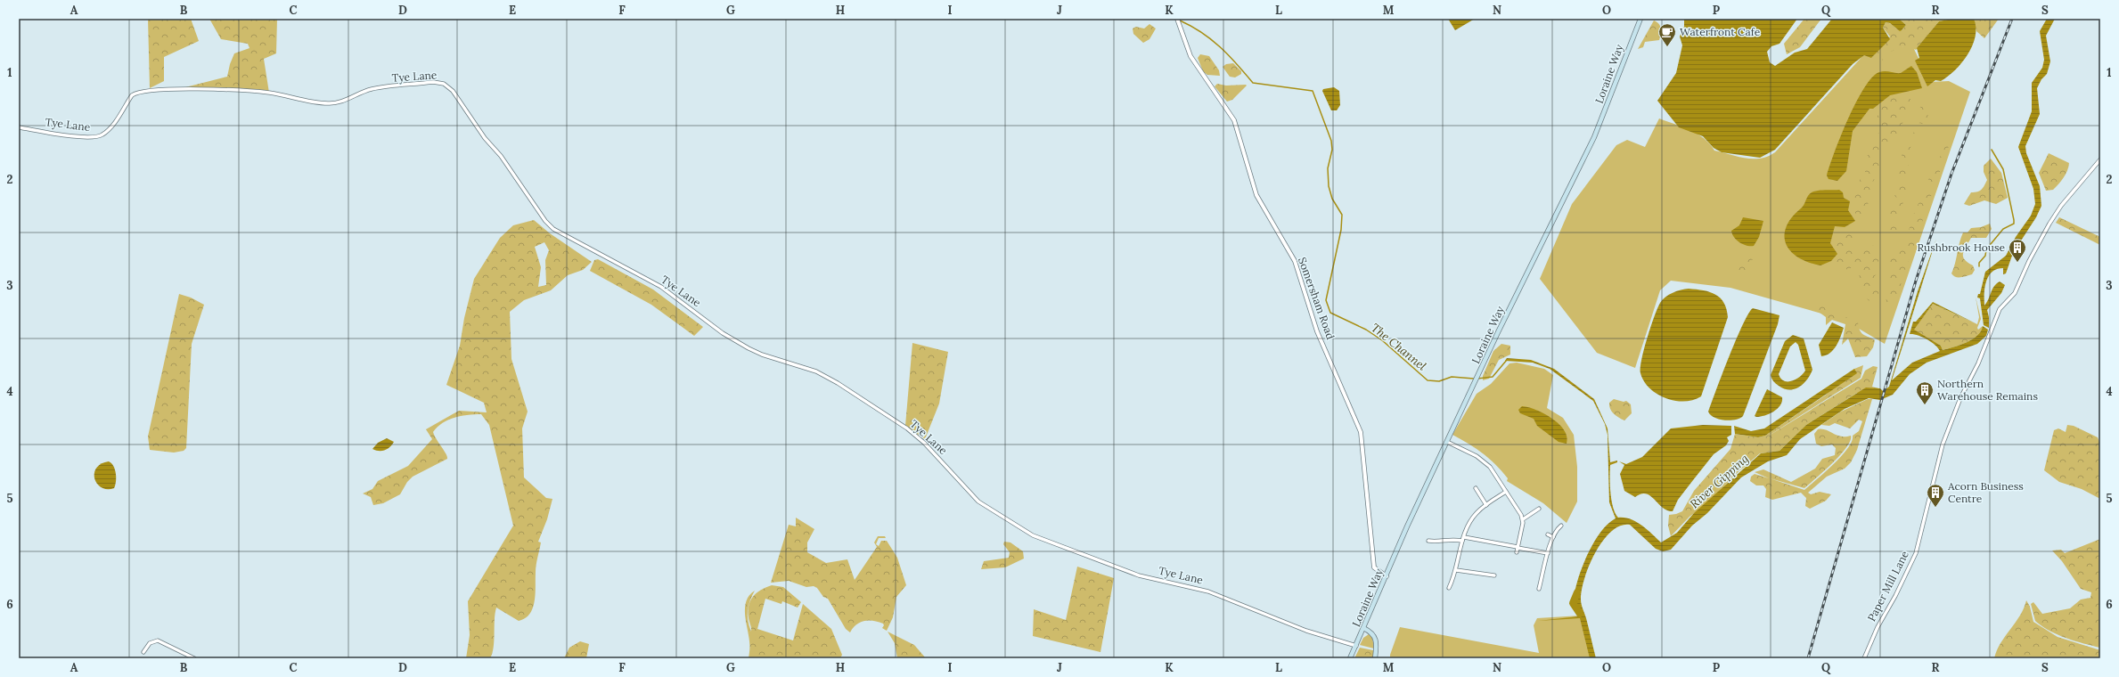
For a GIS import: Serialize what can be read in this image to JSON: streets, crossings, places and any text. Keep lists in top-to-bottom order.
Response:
{
  "streets": {
    "main road": ["Loraine Way"],
    "street": ["Tye Lane", "Somersham Road", "Paper Mill Lane"]
  },
  "crossings": [
    ["Loraine Way", "Tye Lane"],
    ["Loraine Way", "Somersham Road"]
  ],
  "water": ["The Channel", "River Gipping"],
  "places": {
    "cafe": ["Waterfront Cafe"],
    "building": ["Rushbrook House", "Northern Warehouse Remains", "Acorn Business Centre"]
  },
  "grid": {
    "columns": [
      "A",
      "B",
      "C",
      "D",
      "E",
      "F",
      "G",
      "H",
      "I",
      "J",
      "K",
      "L",
      "M",
      "N",
      "O",
      "P",
      "Q",
      "R",
      "S"
    ],
    "rows": [
      "1",
      "2",
      "3",
      "4",
      "5",
      "6"
    ]
  }
}
